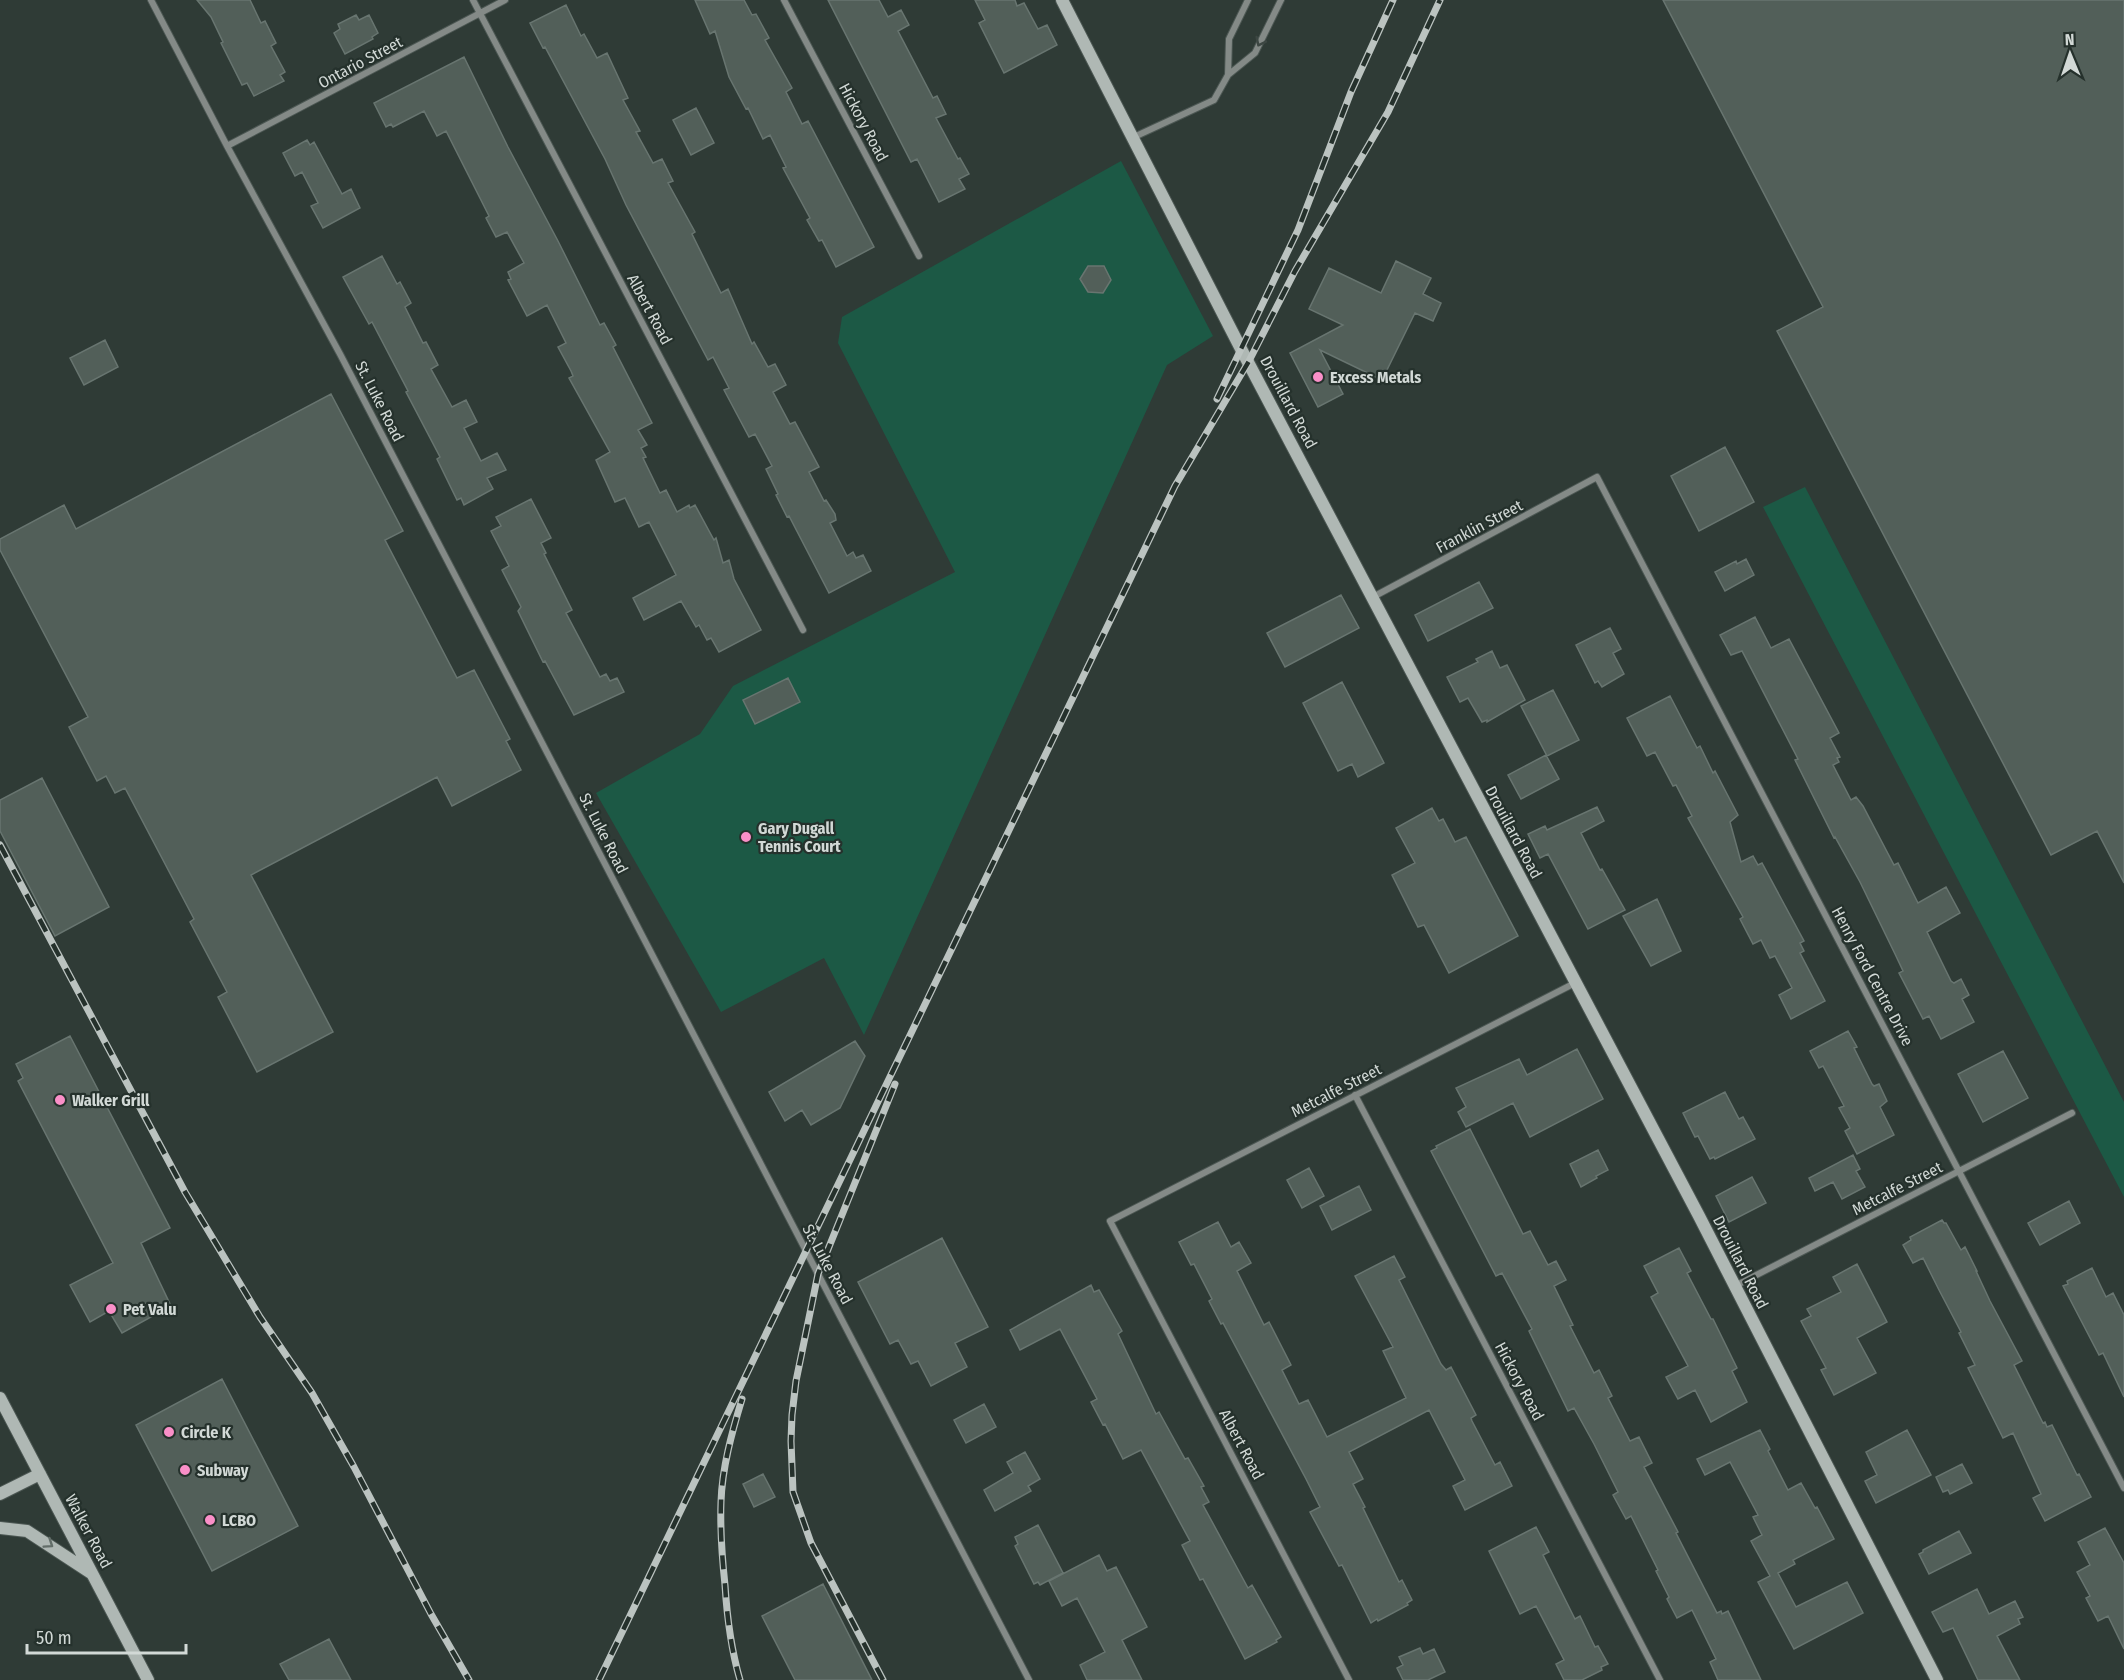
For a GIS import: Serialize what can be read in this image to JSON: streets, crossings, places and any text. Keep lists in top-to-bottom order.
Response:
{
  "streets": {
    "street": [
      "Ontario Street",
      "Hickory Road",
      "Albert Road",
      "St. Luke Road",
      "Drouillard Road",
      "Franklin Street",
      "Henry Ford Centre Drive",
      "Metcalfe Street",
      "Walker Road"
    ]
  },
  "crossings": [
    ["Ontario Street", "Albert Road"],
    ["Ontario Street", "St. Luke Road"],
    ["Hickory Road", "Metcalfe Street"],
    ["Albert Road", "Metcalfe Street"],
    ["Drouillard Road", "Franklin Street"],
    ["Drouillard Road", "Metcalfe Street"],
    ["Franklin Street", "Henry Ford Centre Drive"],
    ["Henry Ford Centre Drive", "Metcalfe Street"]
  ],
  "places": [
    "Excess Metals",
    "Gary Dugall Tennis Court",
    "Walker Grill",
    "Pet Valu",
    "Circle K",
    "Subway",
    "LCBO"
  ],
  "scale_bar": "50 m",
  "north": "top"
}
